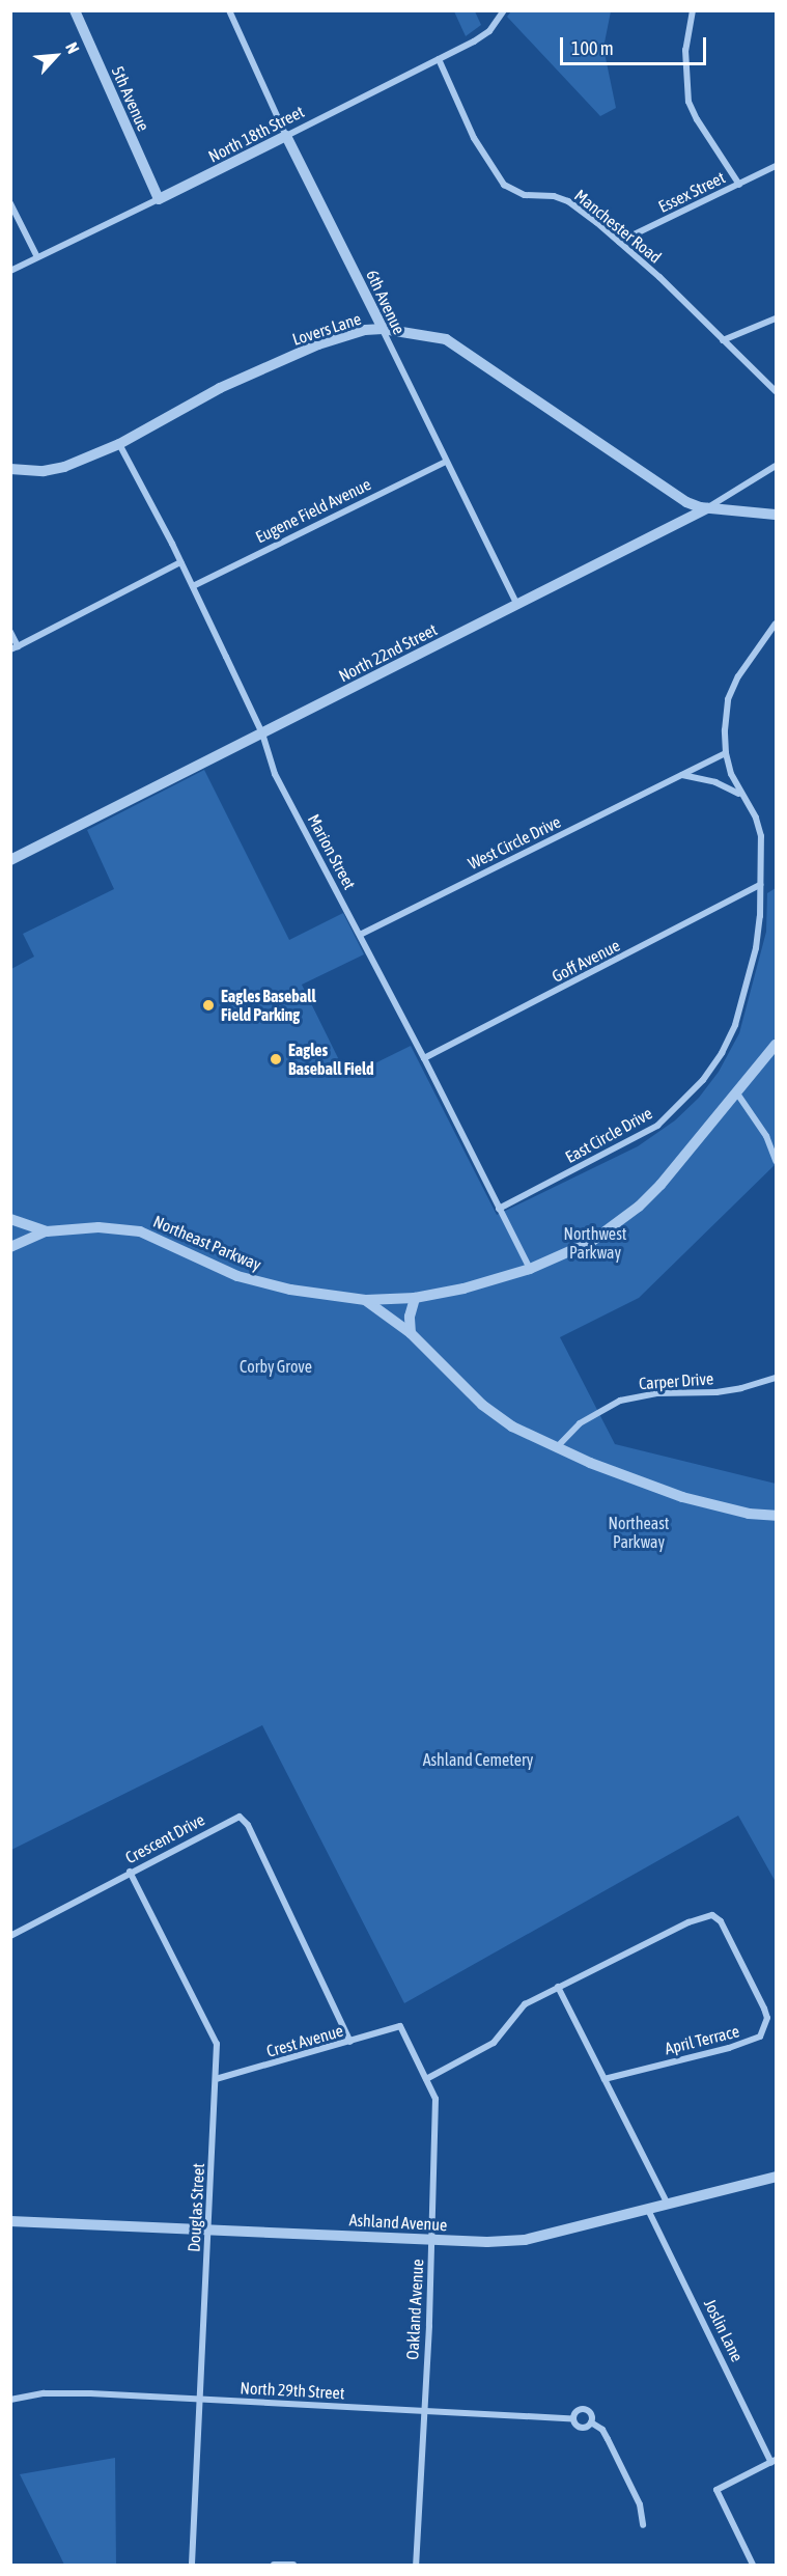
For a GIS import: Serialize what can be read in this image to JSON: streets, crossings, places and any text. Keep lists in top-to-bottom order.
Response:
{
  "streets": {
    "street": [
      "5th Avenue",
      "North 18th Street",
      "Essex Street",
      "Manchester Road",
      "6th Avenue",
      "Lovers Lane",
      "Eugene Field Avenue",
      "North 22nd Street",
      "West Circle Drive",
      "Marion Street",
      "Goff Avenue",
      "East Circle Drive",
      "Northeast Parkway",
      "Carper Drive",
      "Crescent Drive",
      "April Terrace",
      "Crest Avenue",
      "Douglas Street",
      "Ashland Avenue",
      "Oakland Avenue",
      "Joslin Lane",
      "North 29th Street"
    ]
  },
  "crossings": [
    ["5th Avenue", "North 18th Street"],
    ["North 18th Street", "Manchester Road"],
    ["North 18th Street", "6th Avenue"],
    ["Essex Street", "Manchester Road"],
    ["6th Avenue", "Lovers Lane"],
    ["6th Avenue", "Eugene Field Avenue"],
    ["6th Avenue", "North 22nd Street"],
    ["Lovers Lane", "North 22nd Street"],
    ["Lovers Lane", "Marion Street"],
    ["Eugene Field Avenue", "Marion Street"],
    ["North 22nd Street", "Marion Street"],
    ["West Circle Drive", "Marion Street"],
    ["West Circle Drive", "East Circle Drive"],
    ["Marion Street", "Goff Avenue"],
    ["Marion Street", "East Circle Drive"],
    ["Goff Avenue", "East Circle Drive"],
    ["Northeast Parkway", "Carper Drive"],
    ["Crescent Drive", "Crest Avenue"],
    ["Crescent Drive", "Douglas Street"],
    ["Crest Avenue", "Douglas Street"],
    ["Crest Avenue", "Oakland Avenue"],
    ["Douglas Street", "Ashland Avenue"],
    ["Douglas Street", "North 29th Street"],
    ["Ashland Avenue", "Oakland Avenue"],
    ["Ashland Avenue", "Joslin Lane"],
    ["Oakland Avenue", "North 29th Street"]
  ],
  "parks": [
    "Northwest Parkway",
    "Corby Grove",
    "Northeast Parkway",
    "Ashland Cemetery"
  ],
  "places": ["Eagles Baseball Field Parking", "Eagles Baseball Field"],
  "scale_bar": "100 m",
  "north": "top right"
}
